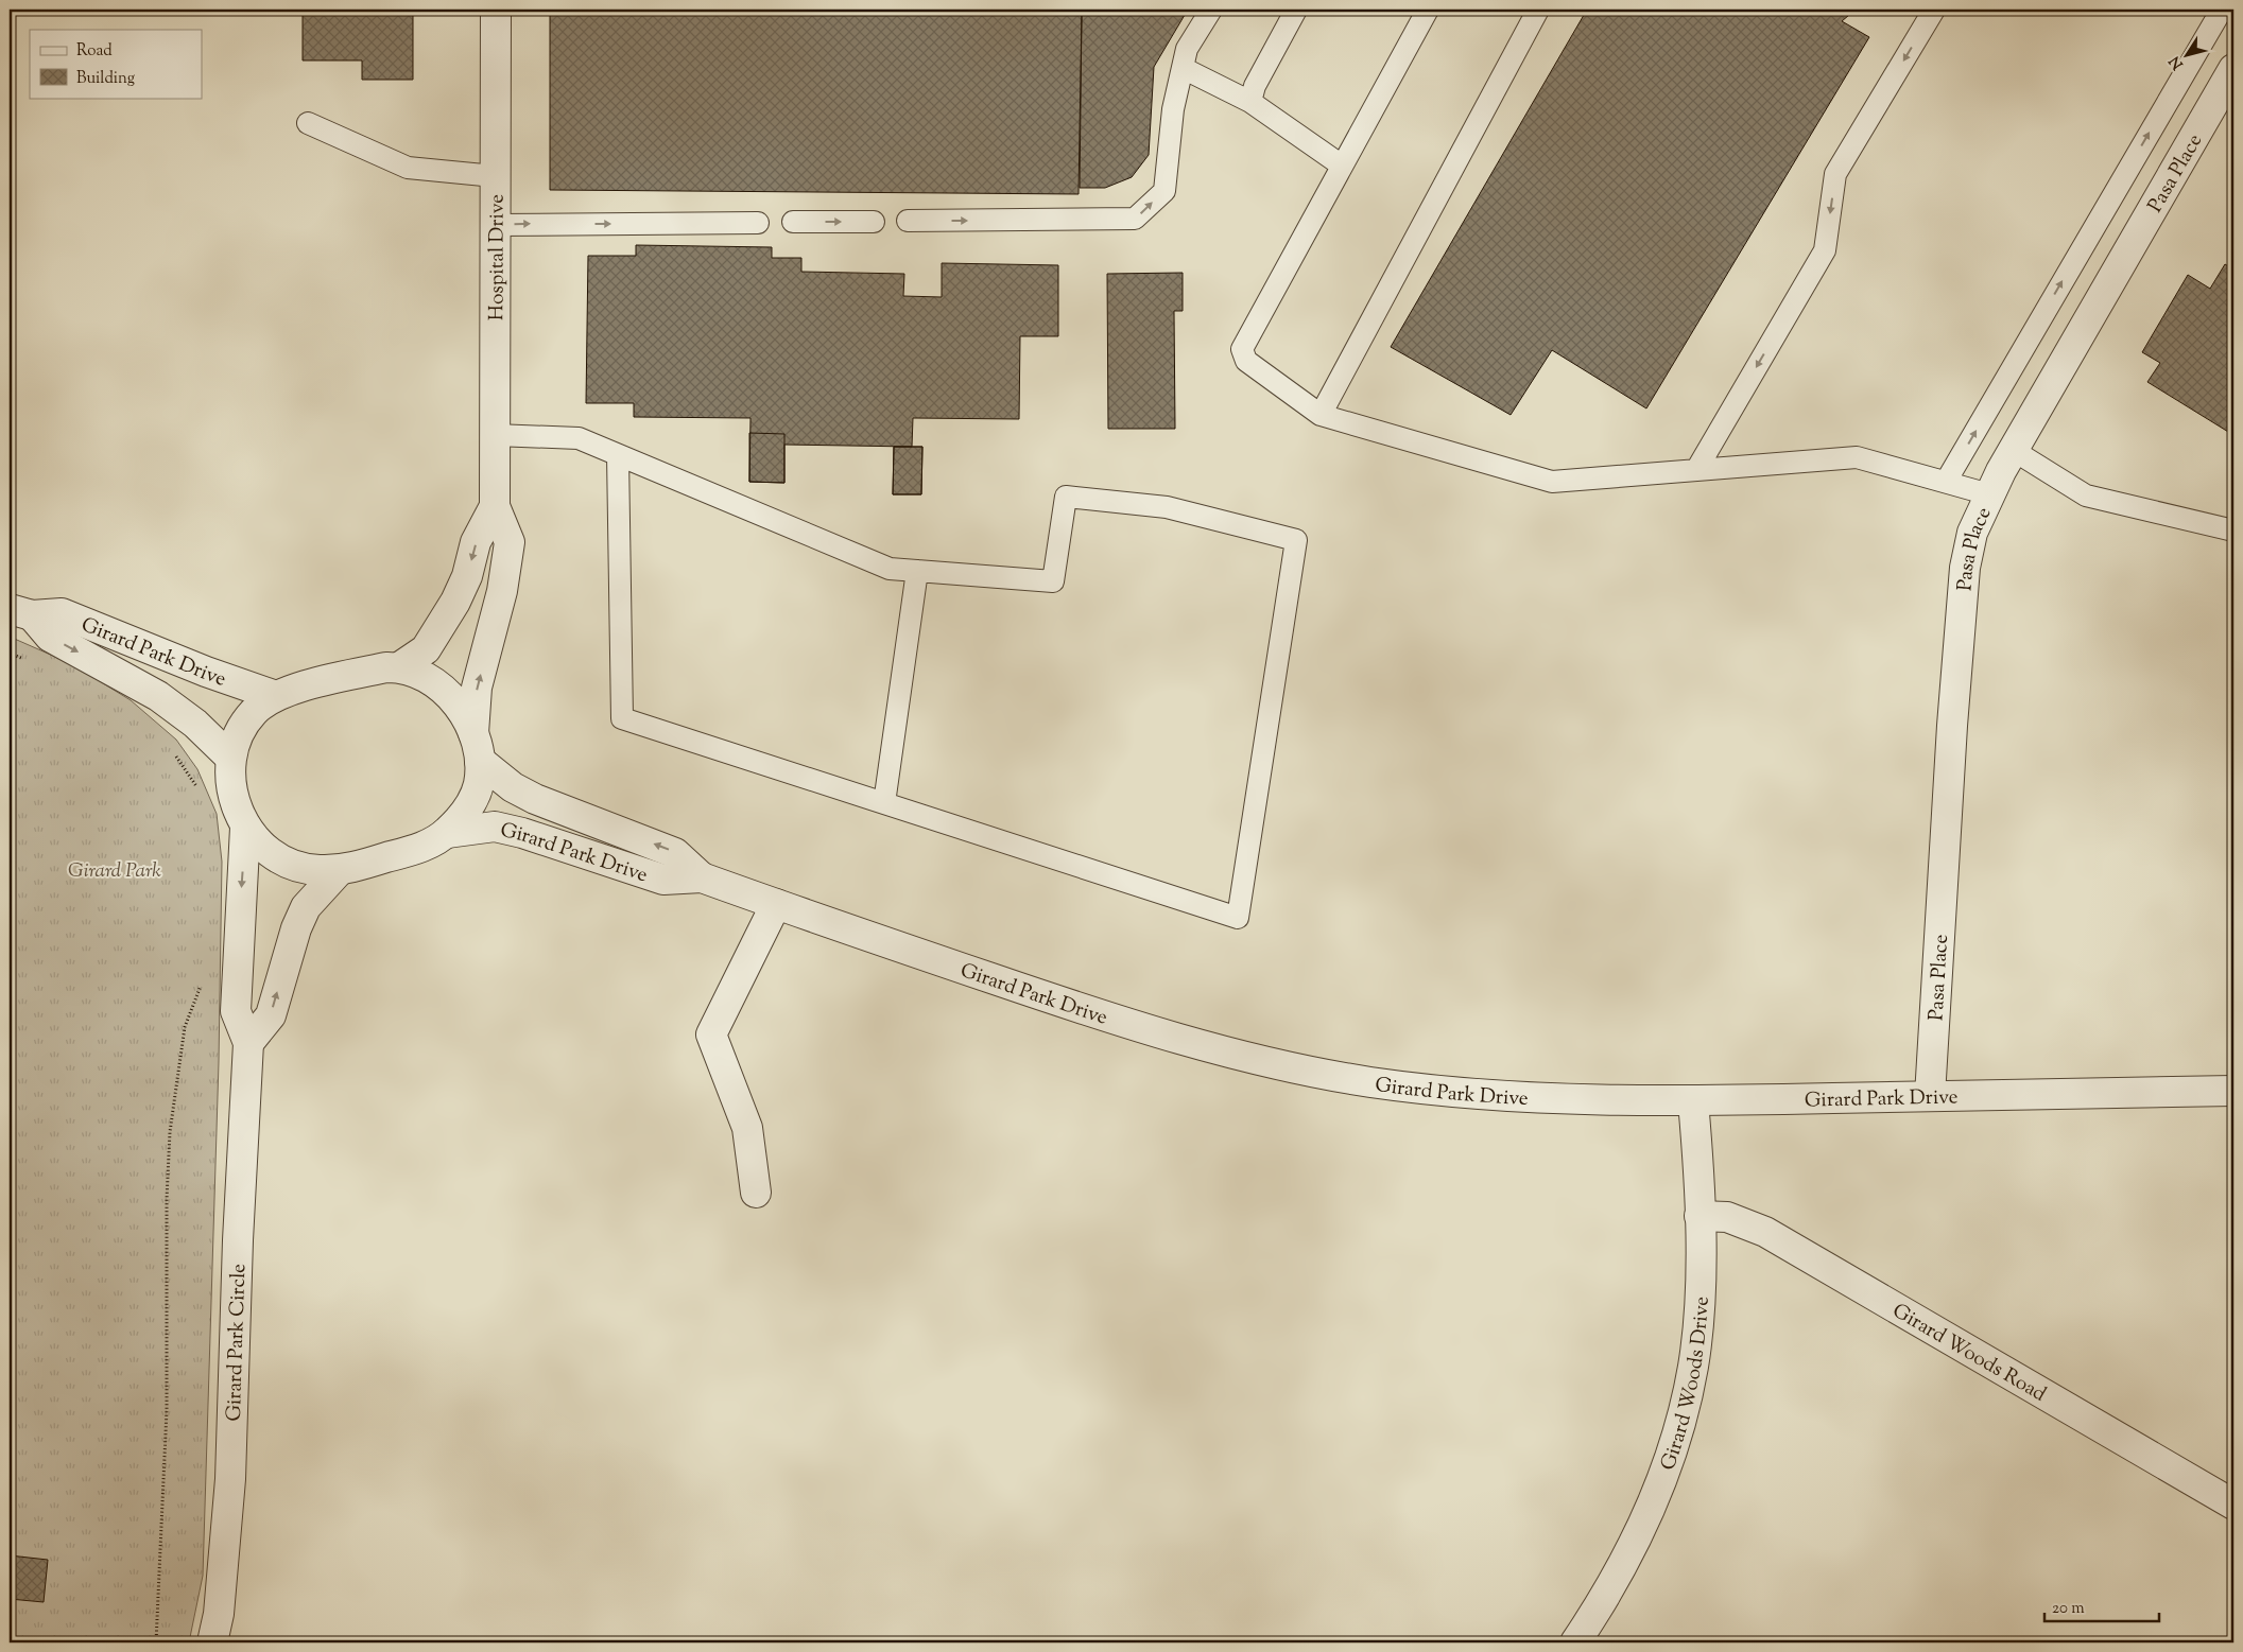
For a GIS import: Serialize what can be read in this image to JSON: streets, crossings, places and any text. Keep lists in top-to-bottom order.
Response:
{
  "streets": {
    "street": [
      "Pasa Place",
      "Hospital Drive",
      "Girard Park Drive",
      "Girard Park Circle",
      "Girard Woods Road",
      "Girard Woods Drive"
    ]
  },
  "crossings": [
    ["Pasa Place", "Girard Park Drive"],
    ["Hospital Drive", "Girard Park Drive"],
    ["Girard Park Drive", "Girard Woods Drive"],
    ["Girard Woods Road", "Girard Woods Drive"]
  ],
  "parks": ["Girard Park"],
  "legend": ["Road", "Building"],
  "scale_bar": "20 m",
  "north": "bottom left"
}
